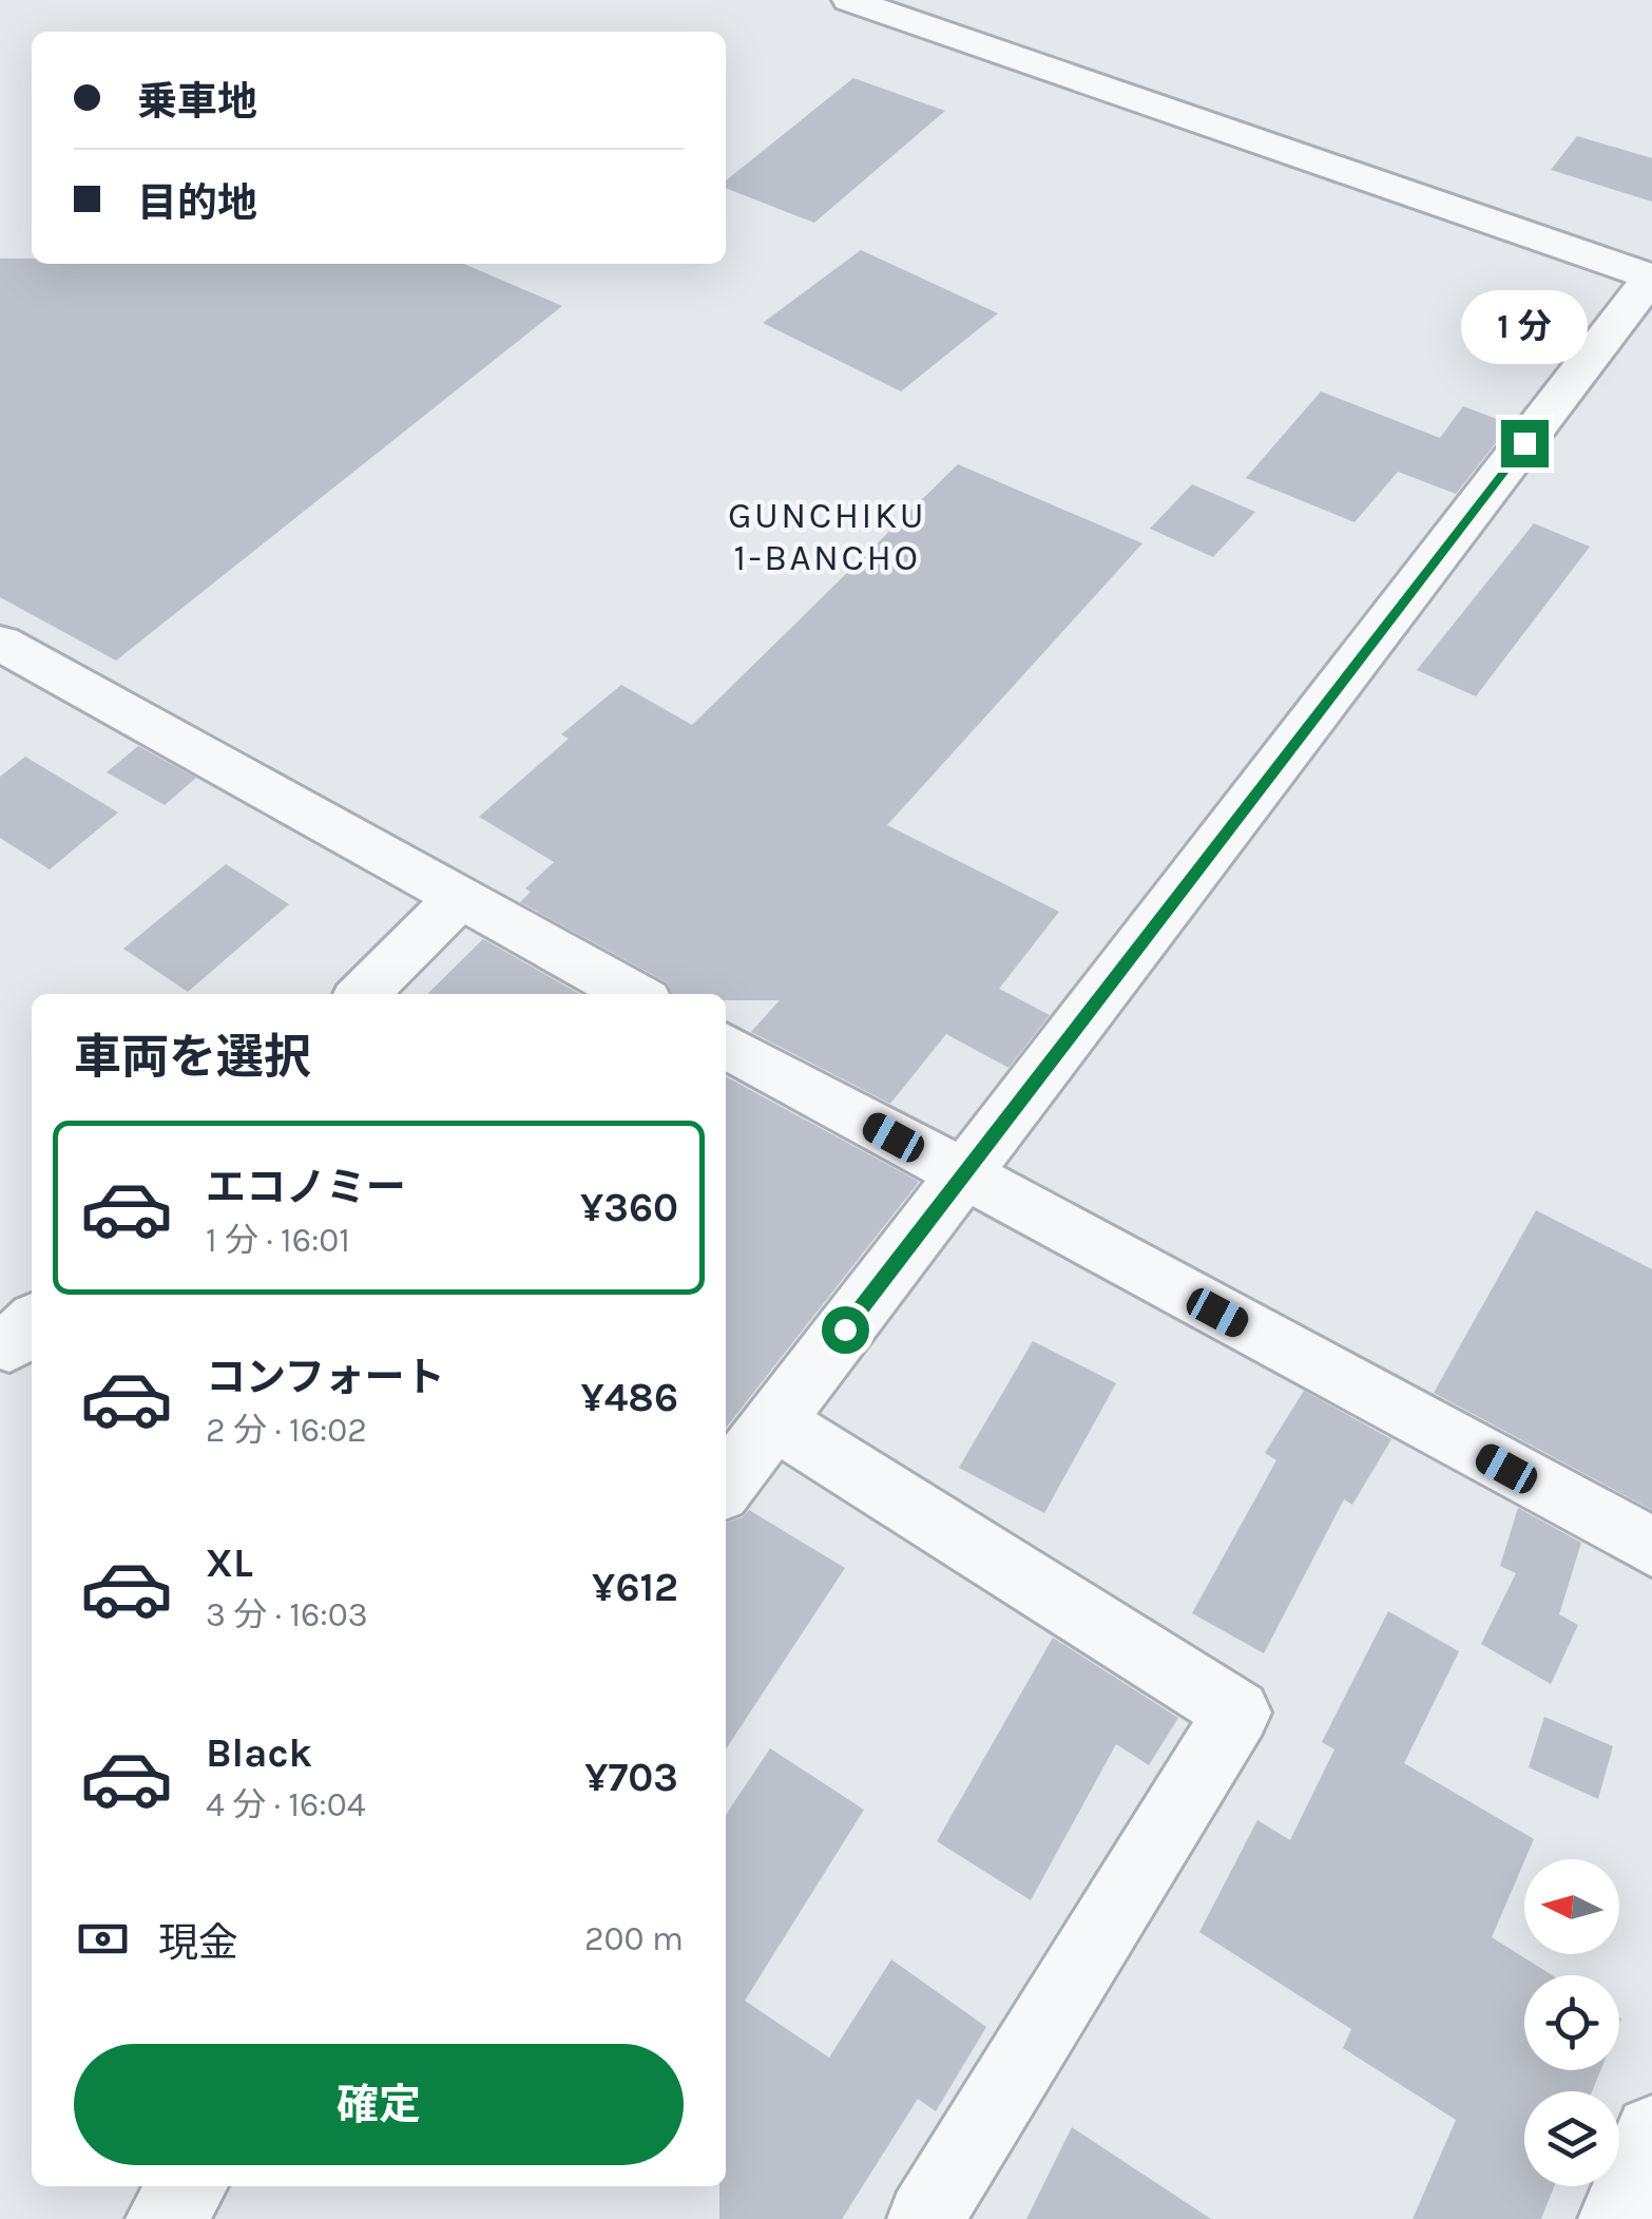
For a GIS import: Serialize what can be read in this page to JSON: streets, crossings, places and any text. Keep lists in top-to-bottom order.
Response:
{
  "districts": ["GUNCHIKU 1-BANCHO"],
  "north": "left",
  "page": {
    "banner": ["乗車地", "目的地"],
    "bubble": "1 分",
    "heading": "車両を選択",
    "list": [
      {
        "name": "エコノミー",
        "note": "1 分 · 16:01",
        "value": "¥360"
      },
      {
        "name": "コンフォート",
        "note": "2 分 · 16:02",
        "value": "¥486"
      },
      {
        "name": "XL",
        "note": "3 分 · 16:03",
        "value": "¥612"
      },
      {
        "name": "Black",
        "note": "4 分 · 16:04",
        "value": "¥703"
      }
    ],
    "pay": ["現金", "200 m"],
    "buttons": "確定"
  }
}
